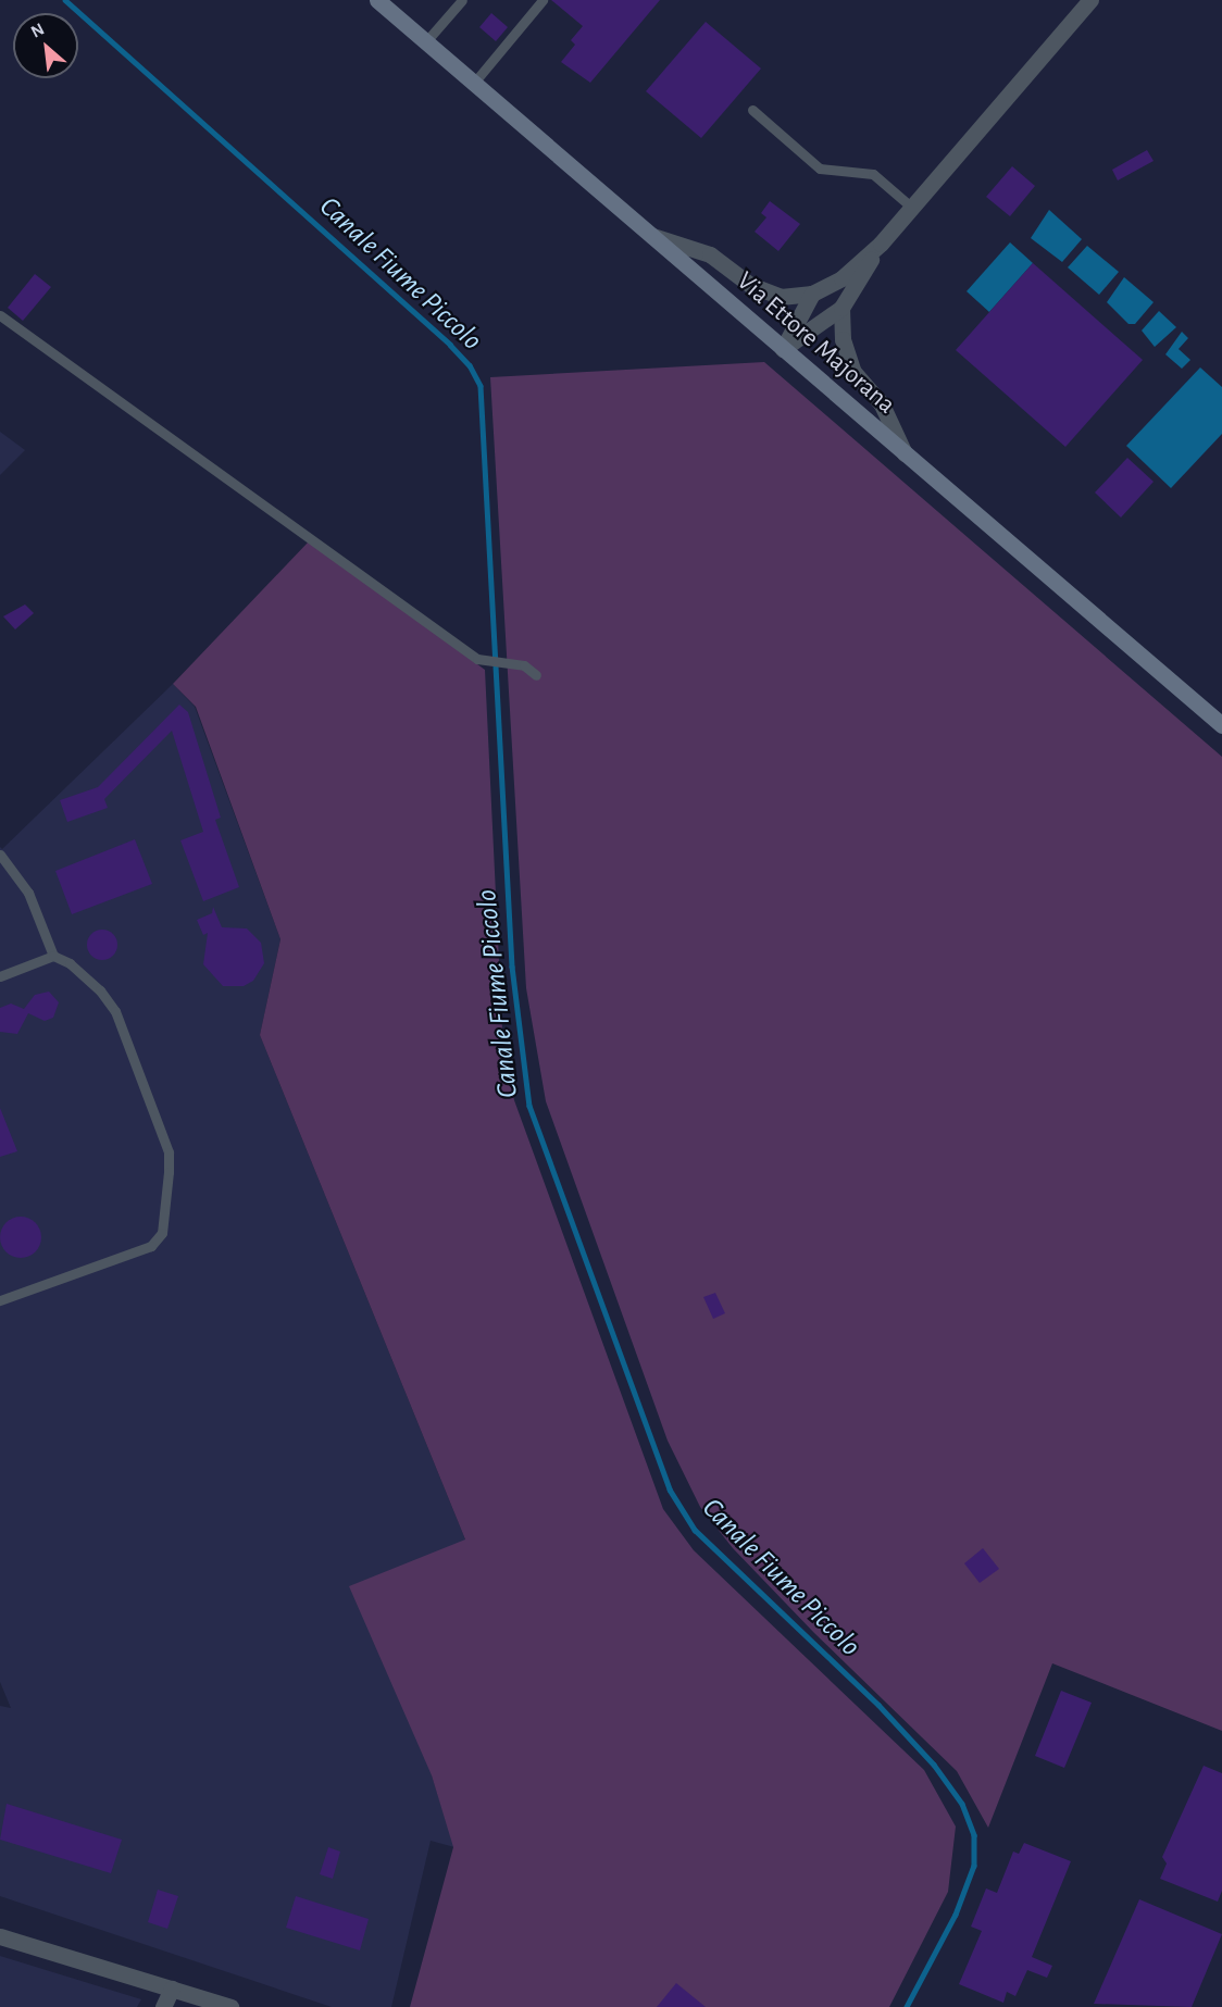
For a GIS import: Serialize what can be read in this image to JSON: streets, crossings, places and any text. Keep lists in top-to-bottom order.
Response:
{
  "streets": {
    "main road": ["Via Ettore Majorana"]
  },
  "water": ["Canale Fiume Piccolo"],
  "north": "top left"
}
